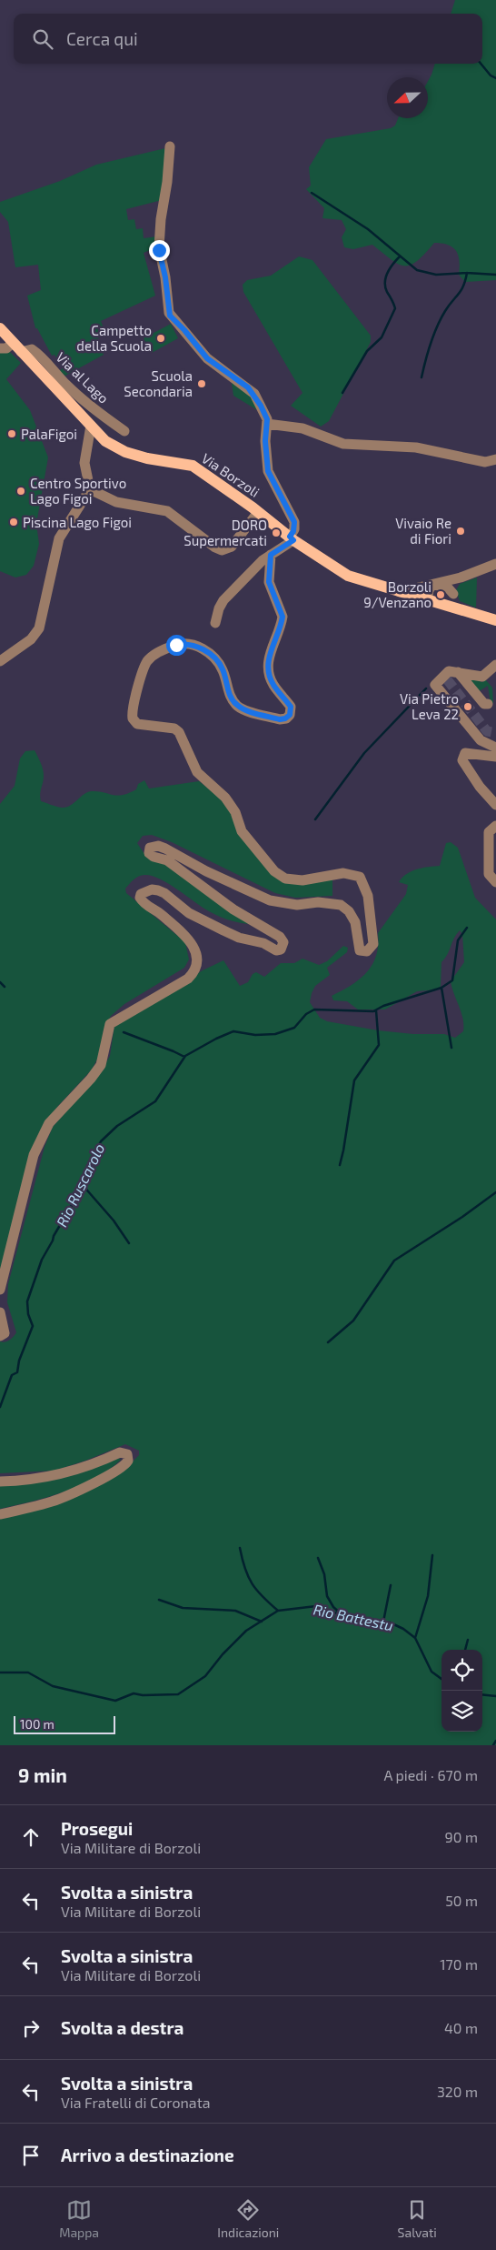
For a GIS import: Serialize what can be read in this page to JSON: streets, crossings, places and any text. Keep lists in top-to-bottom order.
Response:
{
  "streets": {
    "main road": ["Via Borzoli"],
    "street": ["Via al Lago"]
  },
  "crossings": [
    ["Via al Lago", "Via Borzoli"]
  ],
  "water": ["Rio Ruscarolo", "Rio Battestu"],
  "places": [
    "Campetto della Scuola",
    "Scuola Secondaria",
    "PalaFigoi",
    "Centro Sportivo Lago Figoi",
    "Piscina Lago Figoi",
    "Vivaio Re di Fiori",
    "DORO Supermercati",
    "Borzoli 9/Venzano",
    "Via Pietro Leva 22"
  ],
  "scale_bar": "100 m",
  "north": "left",
  "page": {
    "search": "Cerca qui",
    "scale": "100 m",
    "heading": ["9 min", "A piedi · 670 m"],
    "list": [
      ["Prosegui", "Via Militare di Borzoli", "90 m"],
      ["Svolta a sinistra", "Via Militare di Borzoli", "50 m"],
      ["Svolta a sinistra", "Via Militare di Borzoli", "170 m"],
      ["Svolta a destra", "40 m"],
      ["Svolta a sinistra", "Via Fratelli di Coronata", "320 m"],
      "Arrivo a destinazione"
    ],
    "nav": ["Mappa", "Indicazioni", "Salvati"]
  }
}
